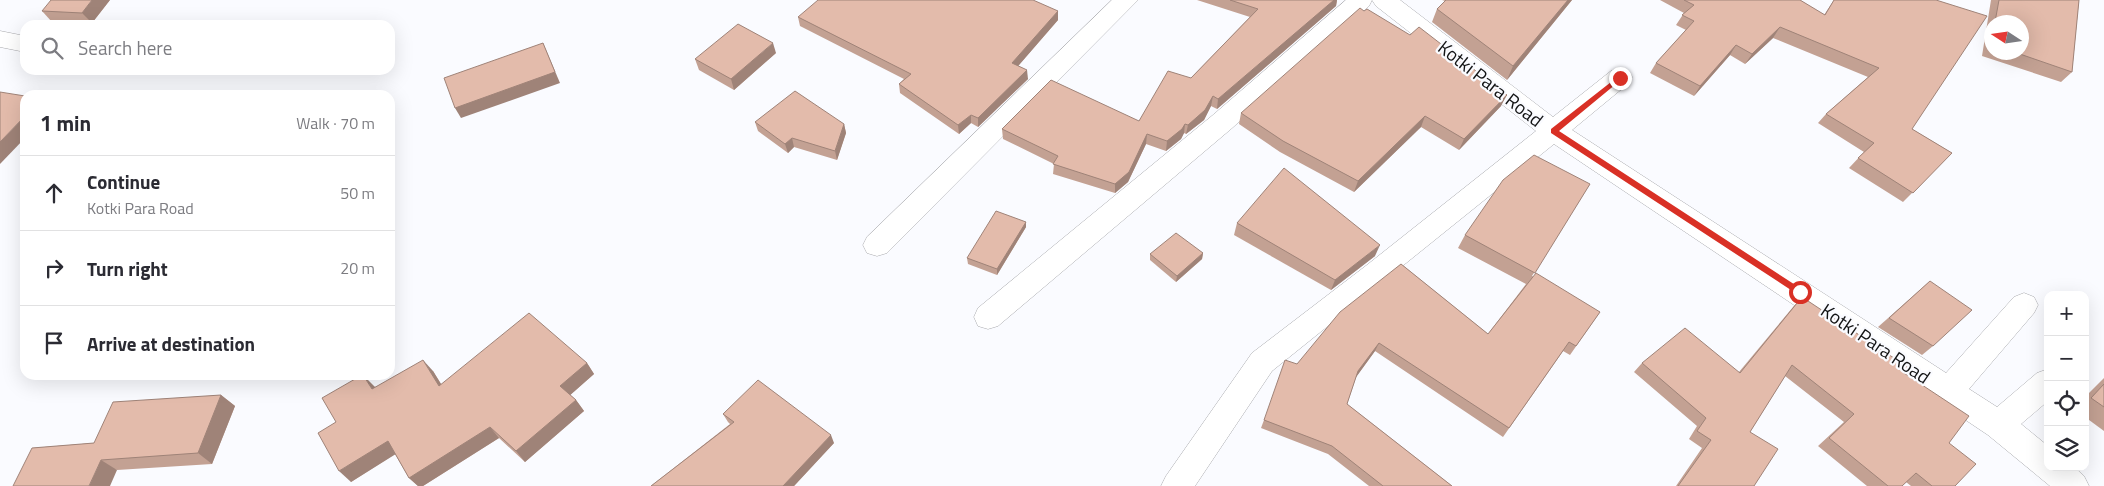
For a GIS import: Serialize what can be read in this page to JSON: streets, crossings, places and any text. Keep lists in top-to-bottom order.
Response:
{
  "streets": {
    "street": ["Kotki Para Road"]
  },
  "north": "left",
  "page": {
    "search": "Search here",
    "heading": ["1 min", "Walk · 70 m"],
    "list": [
      ["Continue", "Kotki Para Road", "50 m"],
      ["Turn right", "20 m"],
      "Arrive at destination"
    ],
    "map_buttons": ["+", "−"]
  }
}
